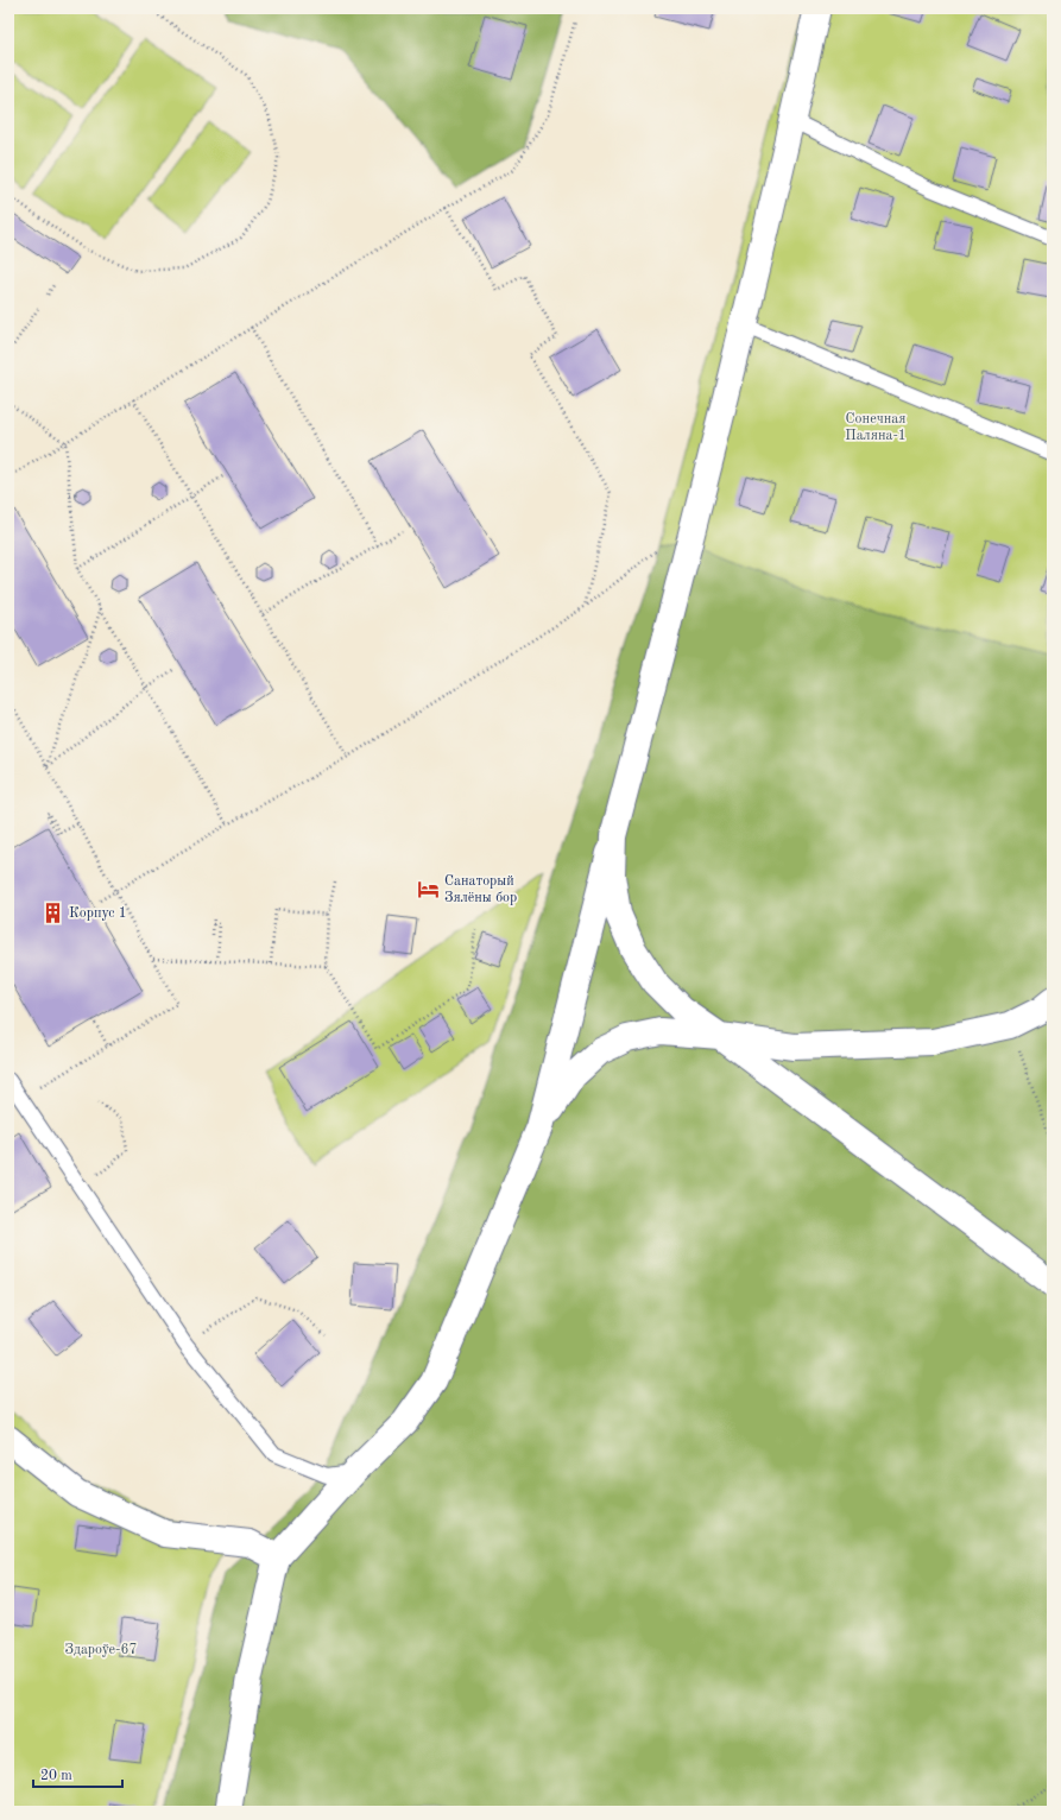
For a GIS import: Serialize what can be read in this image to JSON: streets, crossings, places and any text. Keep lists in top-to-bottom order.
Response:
{
  "parks": ["Сонечная Паляна-1", "Здароўе-67"],
  "places": {
    "hotel": ["Санаторый Зялёны бор"],
    "building": ["Корпус 1"]
  },
  "scale_bar": "20 m"
}
